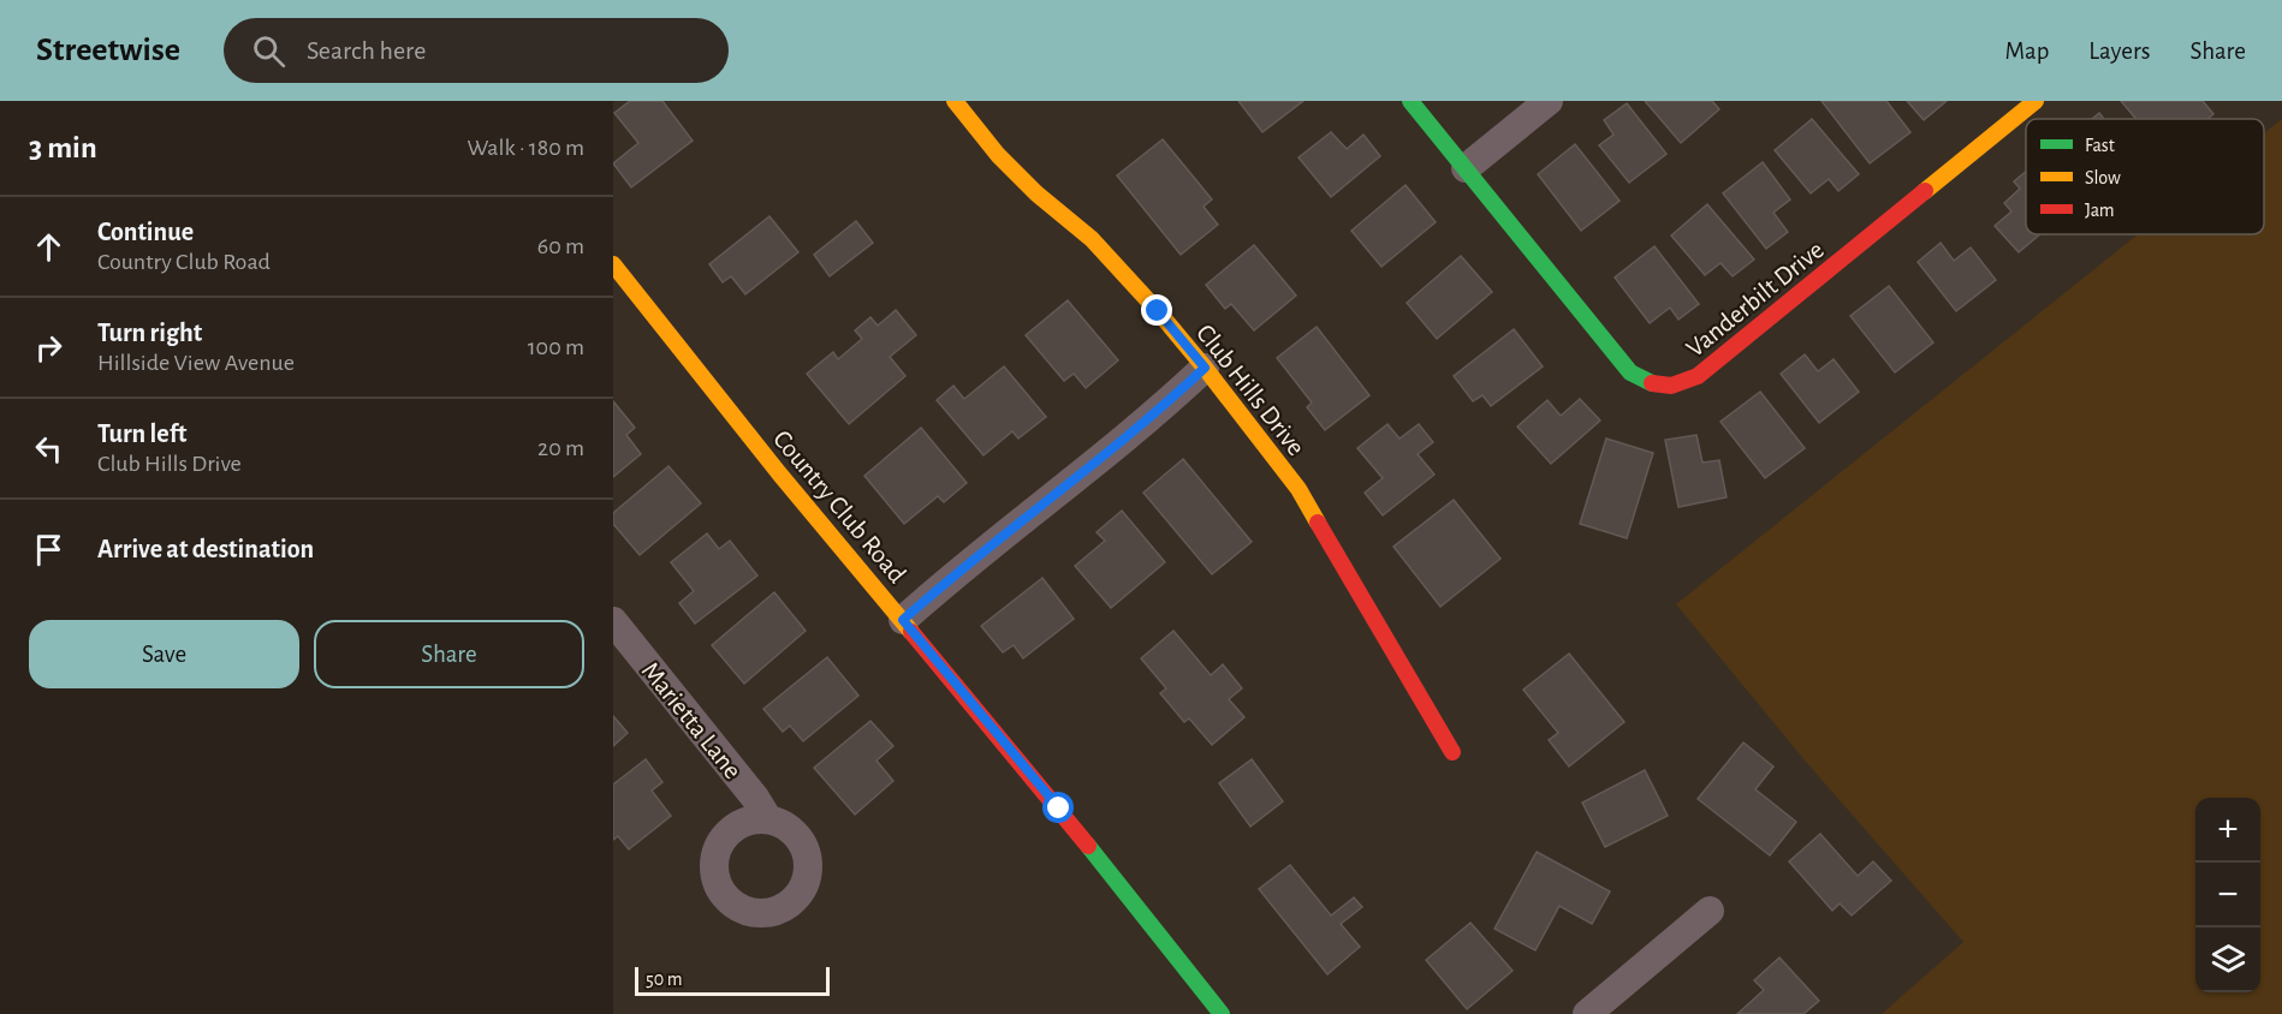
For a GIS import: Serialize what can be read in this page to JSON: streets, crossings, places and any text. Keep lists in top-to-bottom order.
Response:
{
  "streets": {
    "street": [
      "Vanderbilt Drive",
      "Club Hills Drive",
      "Country Club Road",
      "Marietta Lane"
    ]
  },
  "legend": ["Fast", "Slow", "Jam"],
  "scale_bar": "50 m",
  "page": {
    "header": "Streetwise",
    "search": "Search here",
    "nav": ["Map", "Layers", "Share"],
    "heading": ["3 min", "Walk · 180 m"],
    "list": [
      ["Continue", "Country Club Road", "60 m"],
      ["Turn right", "Hillside View Avenue", "100 m"],
      ["Turn left", "Club Hills Drive", "20 m"],
      "Arrive at destination"
    ],
    "buttons": ["Save", "Share"],
    "map_buttons": ["+", "−"],
    "scale": "50 m"
  }
}
